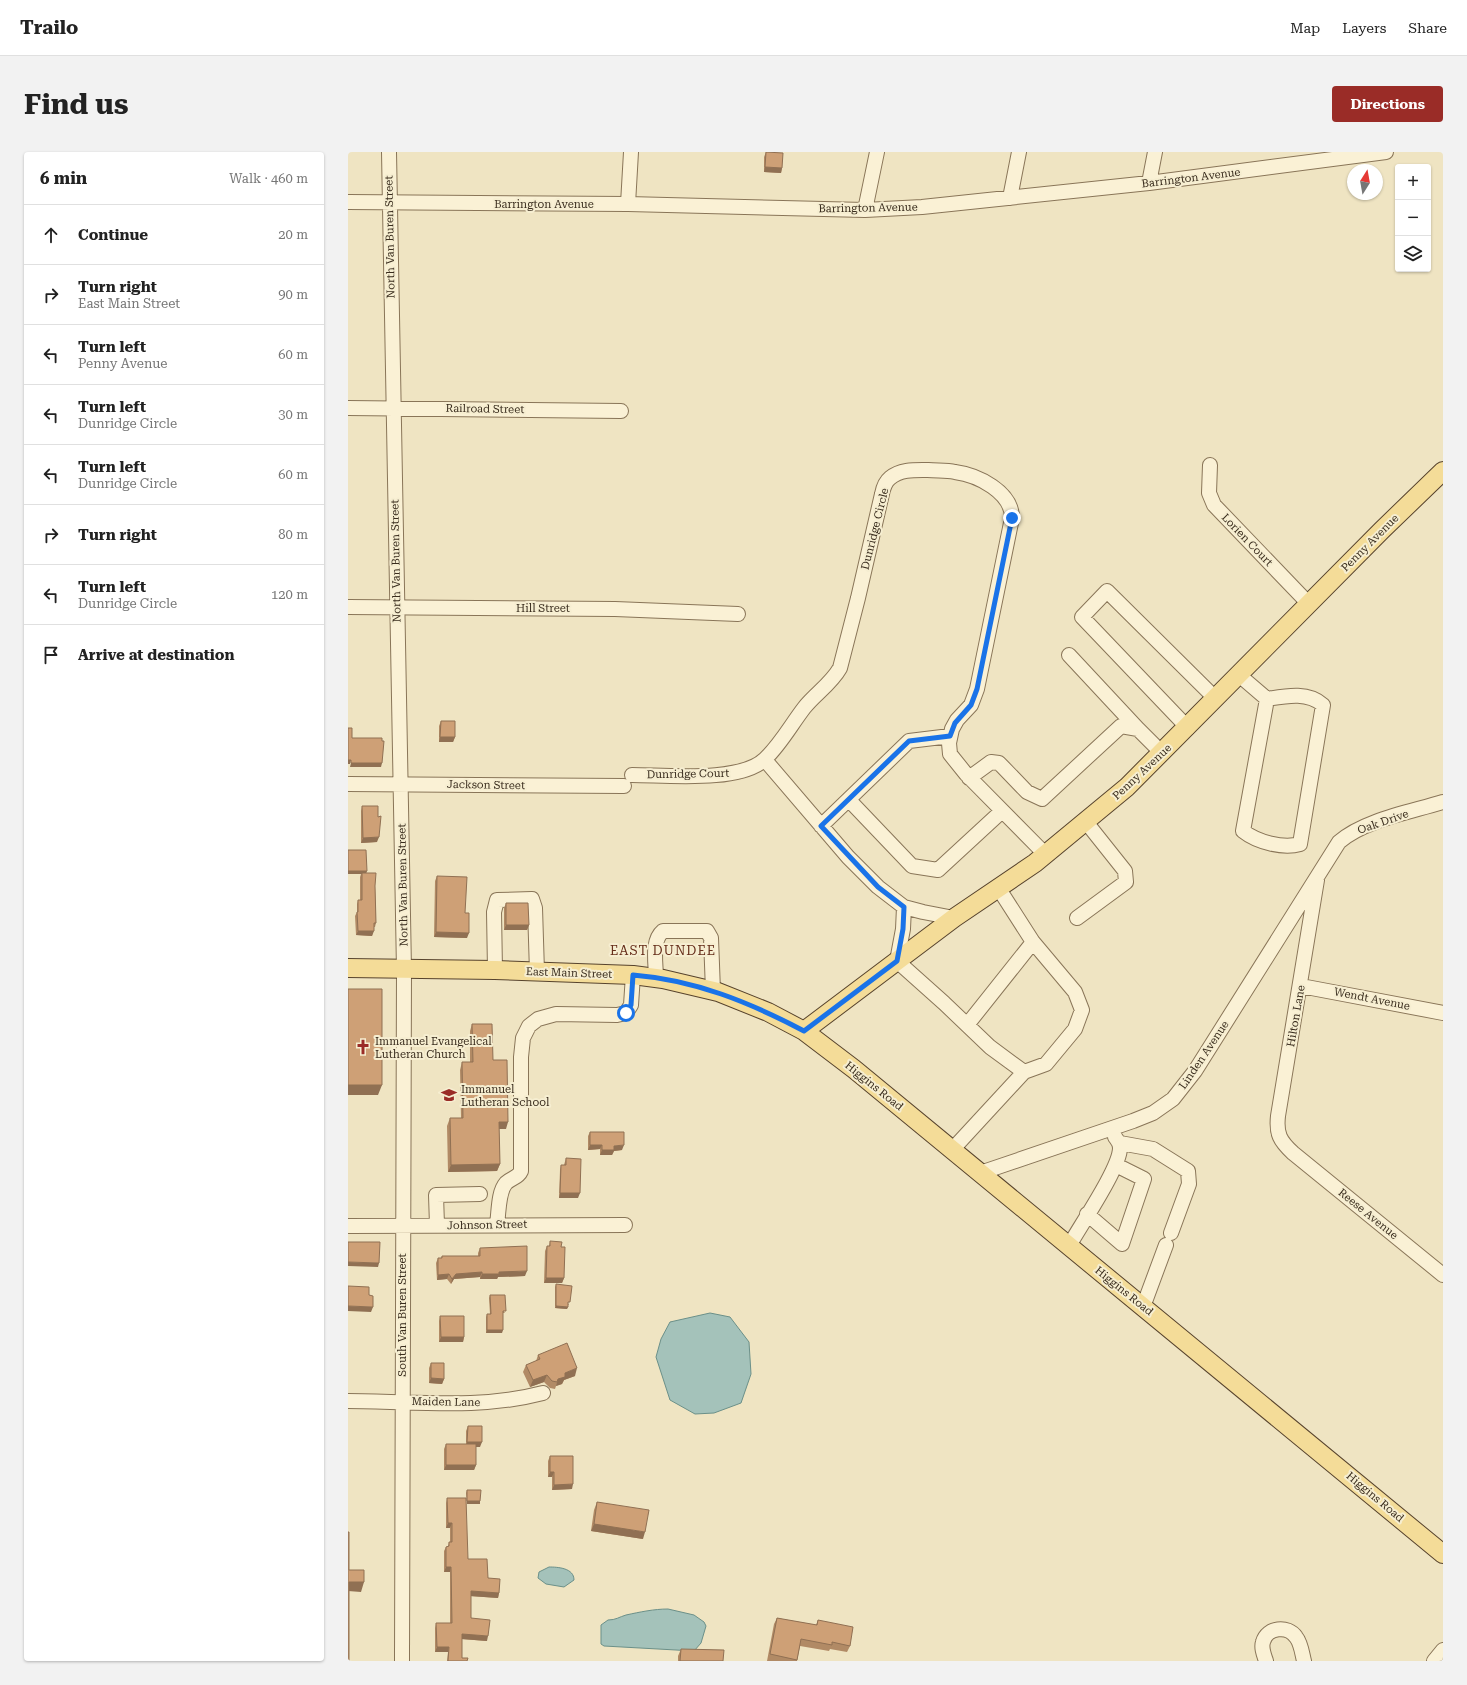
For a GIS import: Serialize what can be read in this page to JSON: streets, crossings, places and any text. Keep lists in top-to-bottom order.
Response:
{
  "streets": {
    "main road": ["Penny Avenue", "East Main Street", "Higgins Road"],
    "street": [
      "Barrington Avenue",
      "North Van Buren Street",
      "Railroad Street",
      "Dunridge Circle",
      "Lorien Court",
      "Hill Street",
      "Dunridge Court",
      "Jackson Street",
      "Oak Drive",
      "Wendt Avenue",
      "Hilton Lane",
      "Linden Avenue",
      "Reese Avenue",
      "Johnson Street",
      "South Van Buren Street",
      "Maiden Lane"
    ]
  },
  "crossings": [
    ["Barrington Avenue", "North Van Buren Street"],
    ["North Van Buren Street", "Railroad Street"],
    ["North Van Buren Street", "Hill Street"],
    ["North Van Buren Street", "Jackson Street"],
    ["North Van Buren Street", "East Main Street"],
    ["North Van Buren Street", "South Van Buren Street"],
    ["Dunridge Circle", "Dunridge Court"],
    ["Lorien Court", "Penny Avenue"],
    ["Penny Avenue", "East Main Street"],
    ["Penny Avenue", "Higgins Road"],
    ["Oak Drive", "Hilton Lane"],
    ["Oak Drive", "Linden Avenue"],
    ["East Main Street", "Higgins Road"],
    ["East Main Street", "South Van Buren Street"],
    ["Wendt Avenue", "Hilton Lane"],
    ["Hilton Lane", "Linden Avenue"],
    ["Hilton Lane", "Reese Avenue"],
    ["Linden Avenue", "Higgins Road"],
    ["Johnson Street", "South Van Buren Street"],
    ["South Van Buren Street", "Maiden Lane"]
  ],
  "districts": ["EAST DUNDEE"],
  "places": {
    "church": ["Immanuel Evangelical Lutheran Church"],
    "school or university": ["Immanuel Lutheran School"]
  },
  "north": "top",
  "page": {
    "header": "Trailo",
    "nav": ["Map", "Layers", "Share"],
    "buttons": "Directions",
    "title": "Find us",
    "heading": ["6 min", "Walk · 460 m"],
    "map_buttons": ["+", "−"],
    "list": [
      ["Continue", "20 m"],
      ["Turn right", "East Main Street", "90 m"],
      ["Turn left", "Penny Avenue", "60 m"],
      ["Turn left", "Dunridge Circle", "30 m"],
      ["Turn left", "Dunridge Circle", "60 m"],
      ["Turn right", "80 m"],
      ["Turn left", "Dunridge Circle", "120 m"],
      "Arrive at destination"
    ]
  }
}
